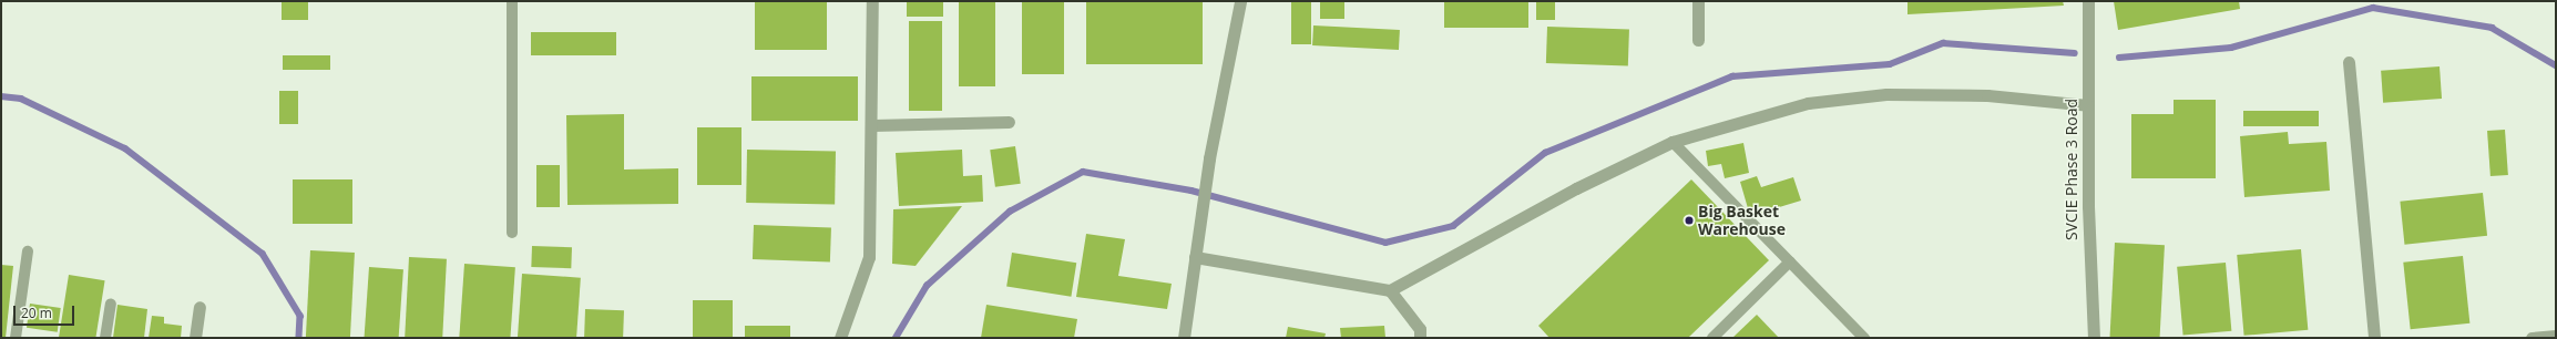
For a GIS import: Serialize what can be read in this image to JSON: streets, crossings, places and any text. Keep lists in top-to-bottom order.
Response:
{
  "streets": {
    "street": ["SVCIE Phase 3 Road"]
  },
  "places": ["Big Basket Warehouse"],
  "scale_bar": "20 m"
}
